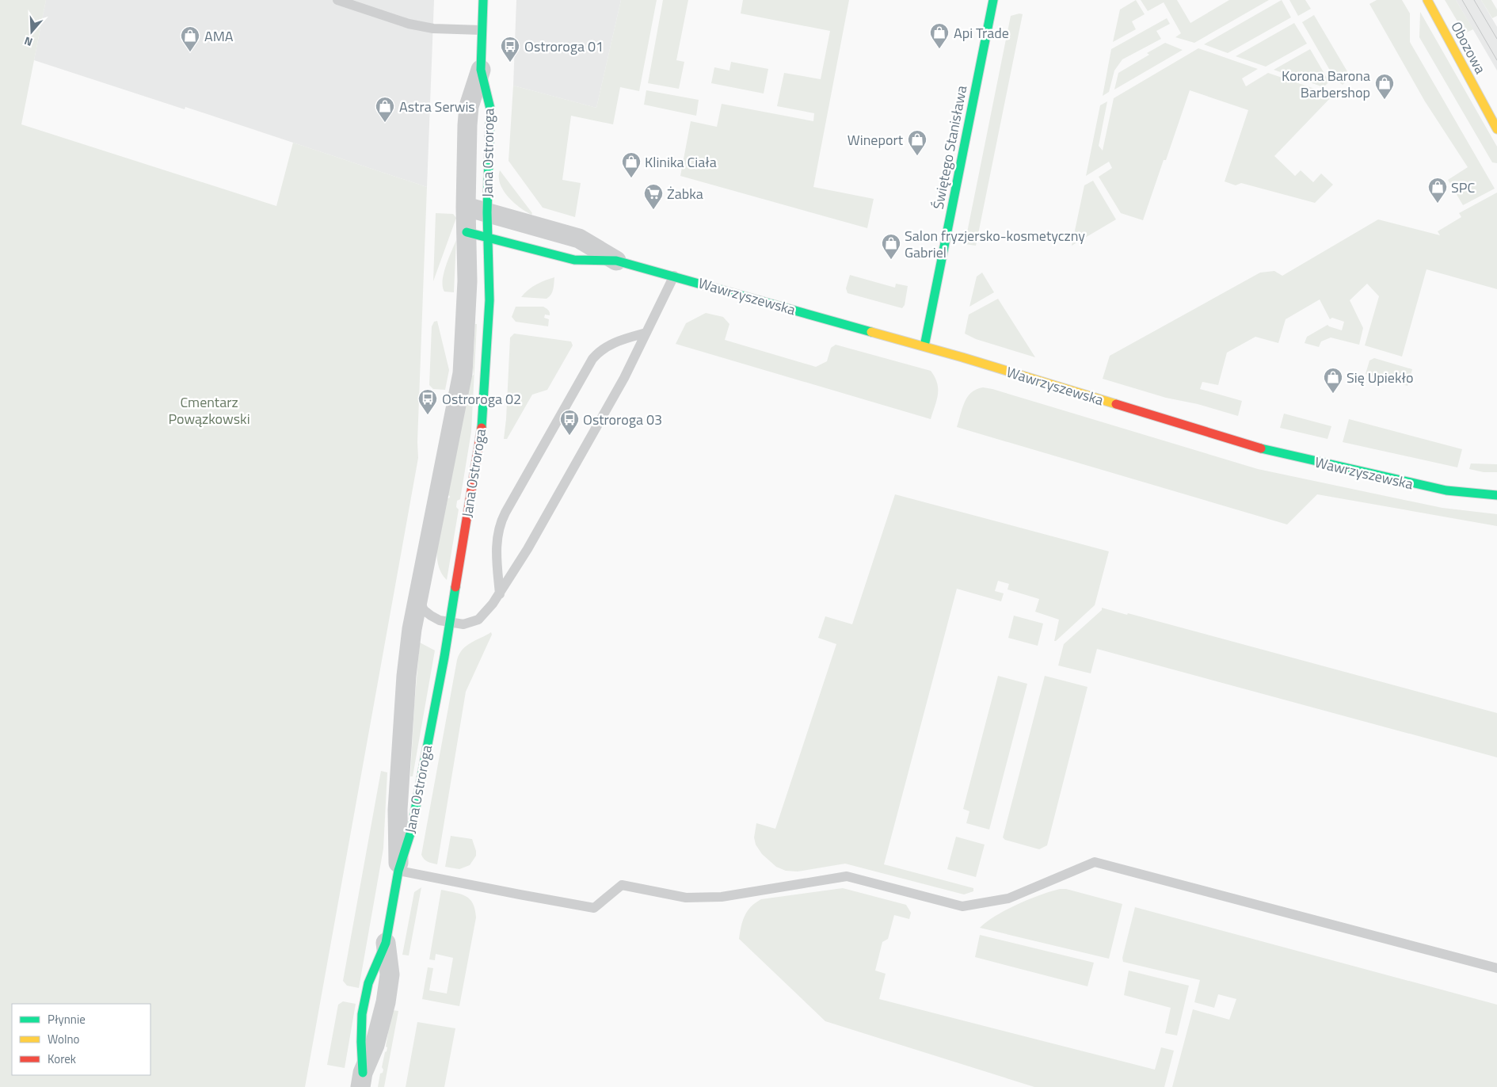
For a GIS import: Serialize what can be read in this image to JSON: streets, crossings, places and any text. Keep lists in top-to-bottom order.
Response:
{
  "streets": {
    "street": [
      "Obozowa",
      "Świętego Stanisława",
      "Jana Ostroroga",
      "Wawrzyszewska"
    ]
  },
  "crossings": [
    ["Świętego Stanisława", "Wawrzyszewska"],
    ["Jana Ostroroga", "Wawrzyszewska"]
  ],
  "parks": ["Cmentarz Powązkowski"],
  "places": {
    "shop": [
      "Api Trade",
      "AMA",
      "Korona Barona Barbershop",
      "Astra Serwis",
      "Wineport",
      "Klinika Ciała",
      "SPC",
      "Salon fryzjersko-kosmetyczny Gabriel",
      "Się Upiekło"
    ],
    "bus stop": ["Ostroroga 01", "Ostroroga 02", "Ostroroga 03"],
    "supermarket": ["Żabka"]
  },
  "legend": ["Płynnie", "Wolno", "Korek"],
  "north": "bottom"
}
